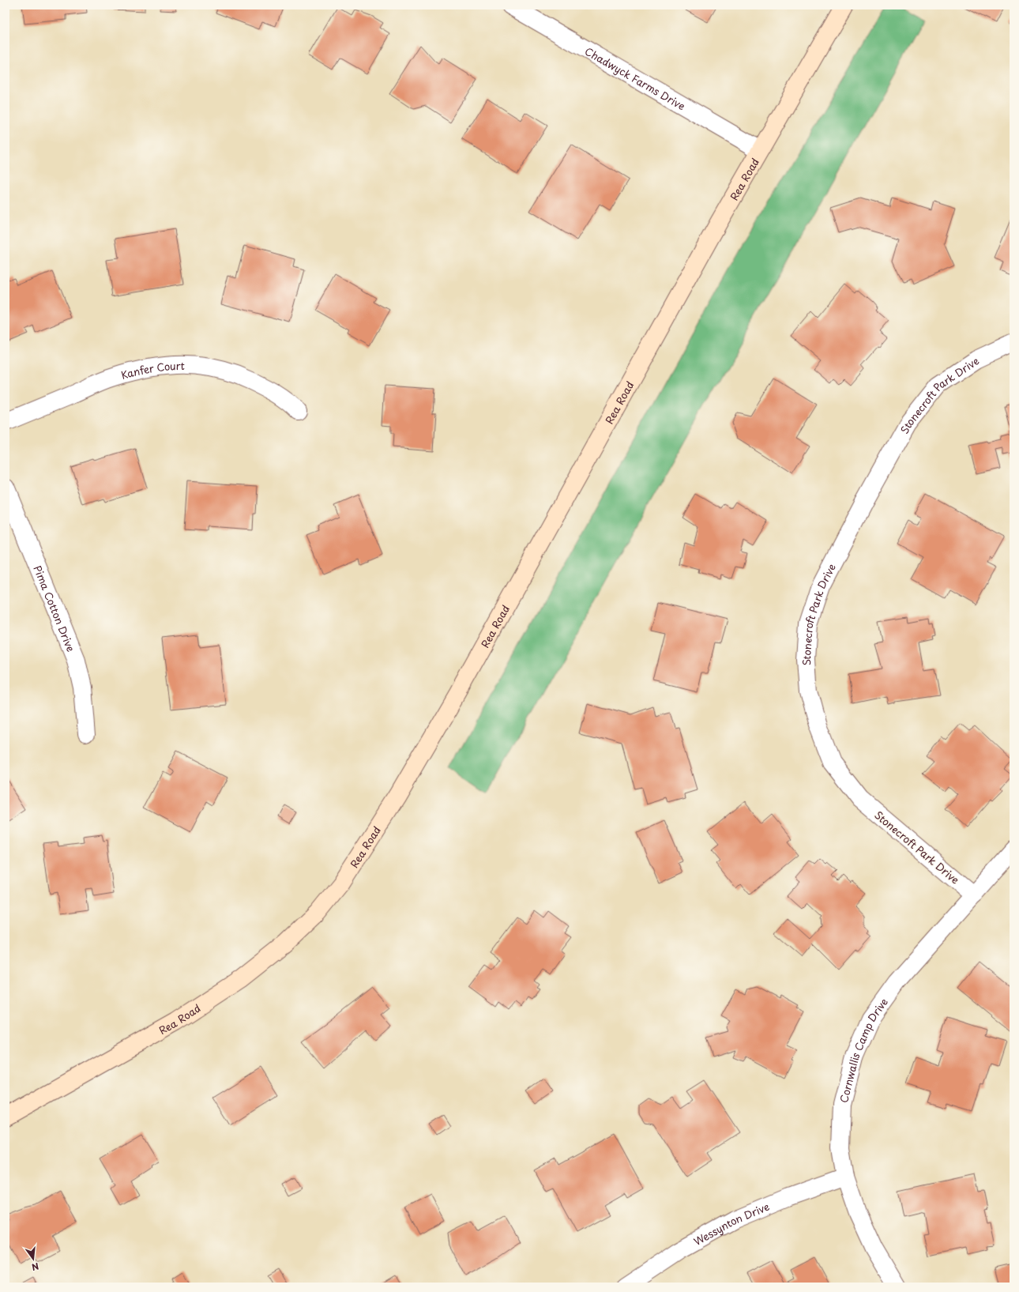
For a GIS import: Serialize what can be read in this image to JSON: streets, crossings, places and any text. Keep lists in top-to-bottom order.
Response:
{
  "streets": {
    "main road": ["Rea Road"],
    "street": [
      "Chadwyck Farms Drive",
      "Kanfer Court",
      "Stonecroft Park Drive",
      "Pima Cotton Drive",
      "Cornwallis Camp Drive",
      "Wessynton Drive"
    ]
  },
  "crossings": [
    ["Chadwyck Farms Drive", "Rea Road"],
    ["Stonecroft Park Drive", "Cornwallis Camp Drive"],
    ["Cornwallis Camp Drive", "Wessynton Drive"]
  ],
  "north": "bottom"
}
